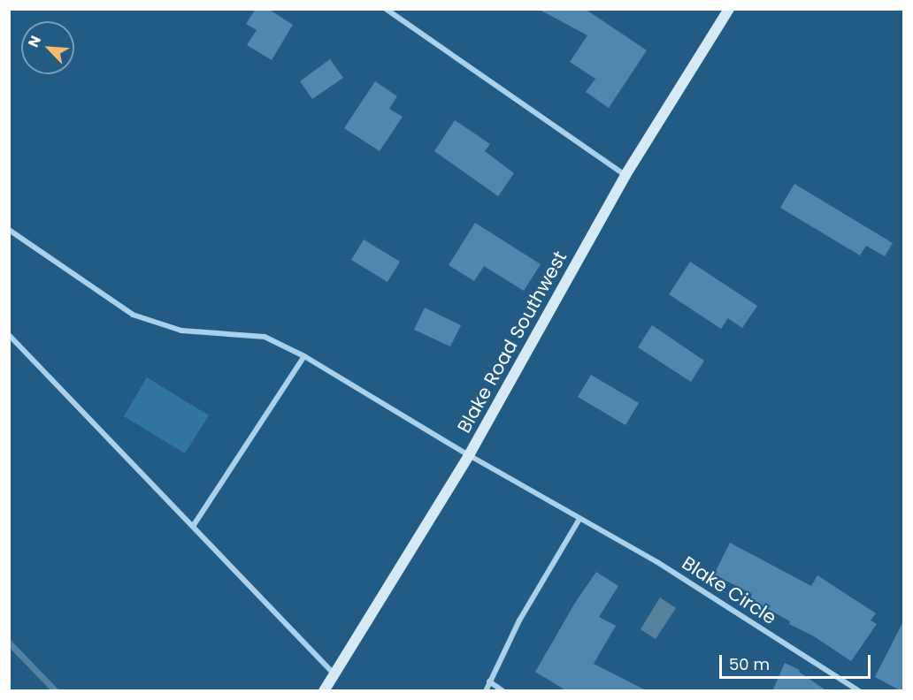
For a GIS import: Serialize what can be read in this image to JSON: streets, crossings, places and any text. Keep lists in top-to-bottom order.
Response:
{
  "streets": {
    "main road": ["Blake Road Southwest"],
    "street": ["Blake Circle"]
  },
  "crossings": [
    ["Blake Road Southwest", "Blake Circle"]
  ],
  "scale_bar": "50 m",
  "north": "top left"
}
